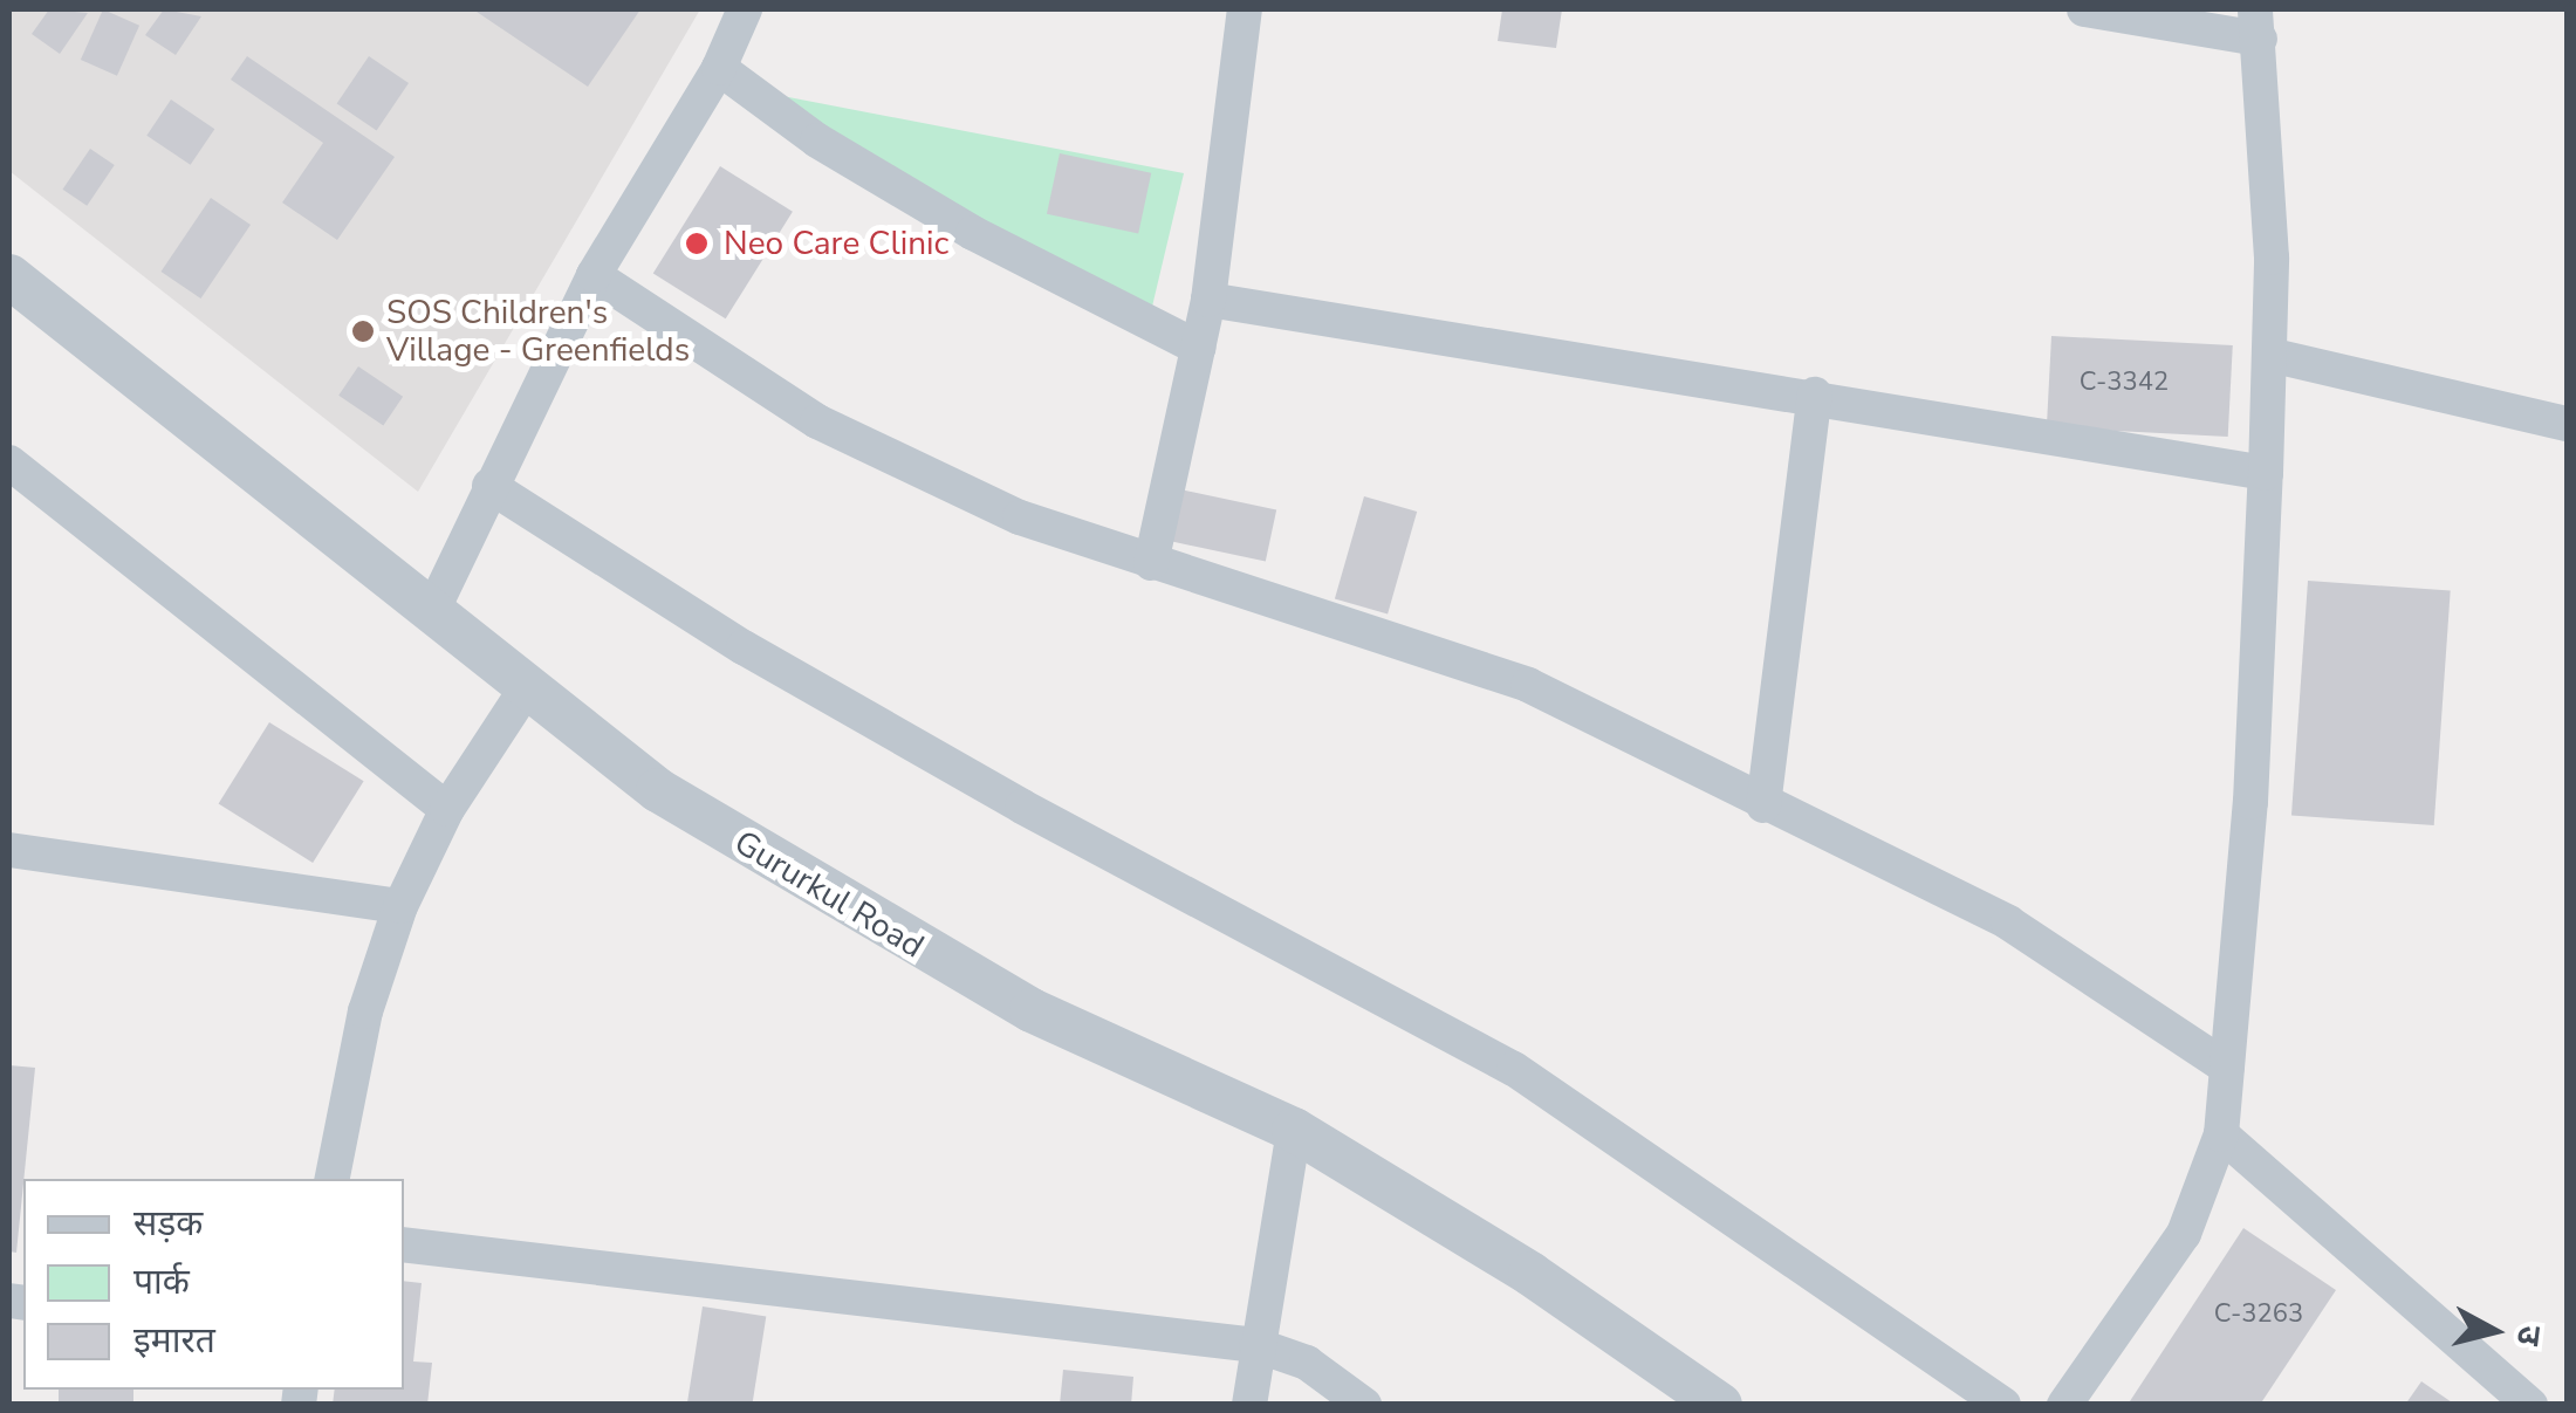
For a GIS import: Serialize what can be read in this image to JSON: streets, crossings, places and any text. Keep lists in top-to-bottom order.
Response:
{
  "streets": {
    "street": ["Gururkul Road"]
  },
  "places": ["Neo Care Clinic", "SOS Children's Village - Greenfields"],
  "house_numbers": ["C-3342", "C-3263"],
  "legend": ["सड़क", "पार्क", "इमारत"],
  "north": "right"
}
